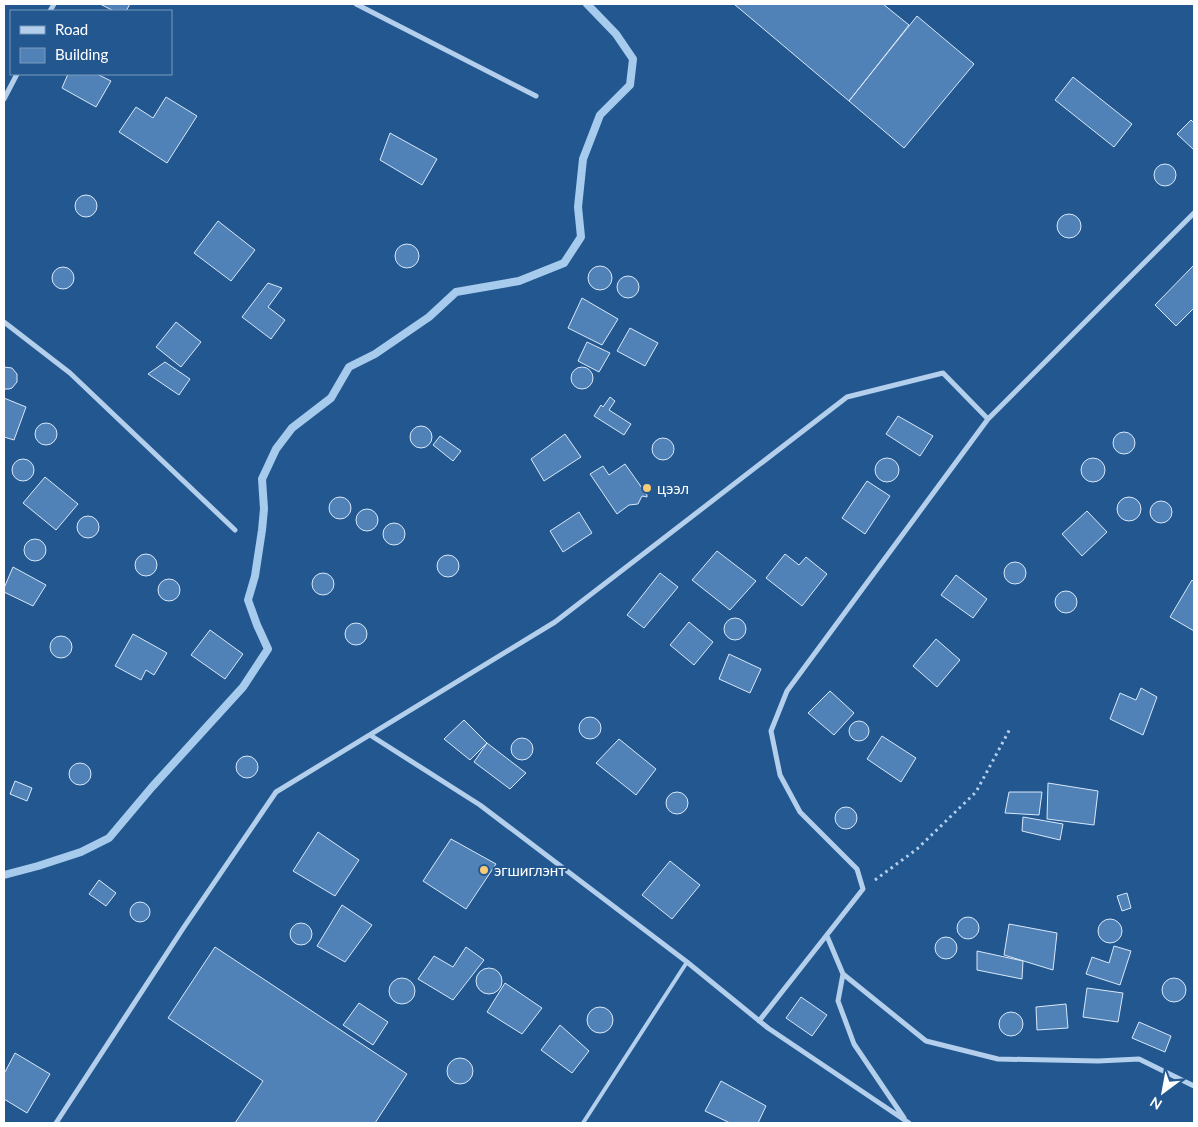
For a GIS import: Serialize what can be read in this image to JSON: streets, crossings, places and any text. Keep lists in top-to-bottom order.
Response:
{
  "places": ["цээл", "эгшиглэнт"],
  "legend": ["Road", "Building"],
  "north": "bottom left"
}
